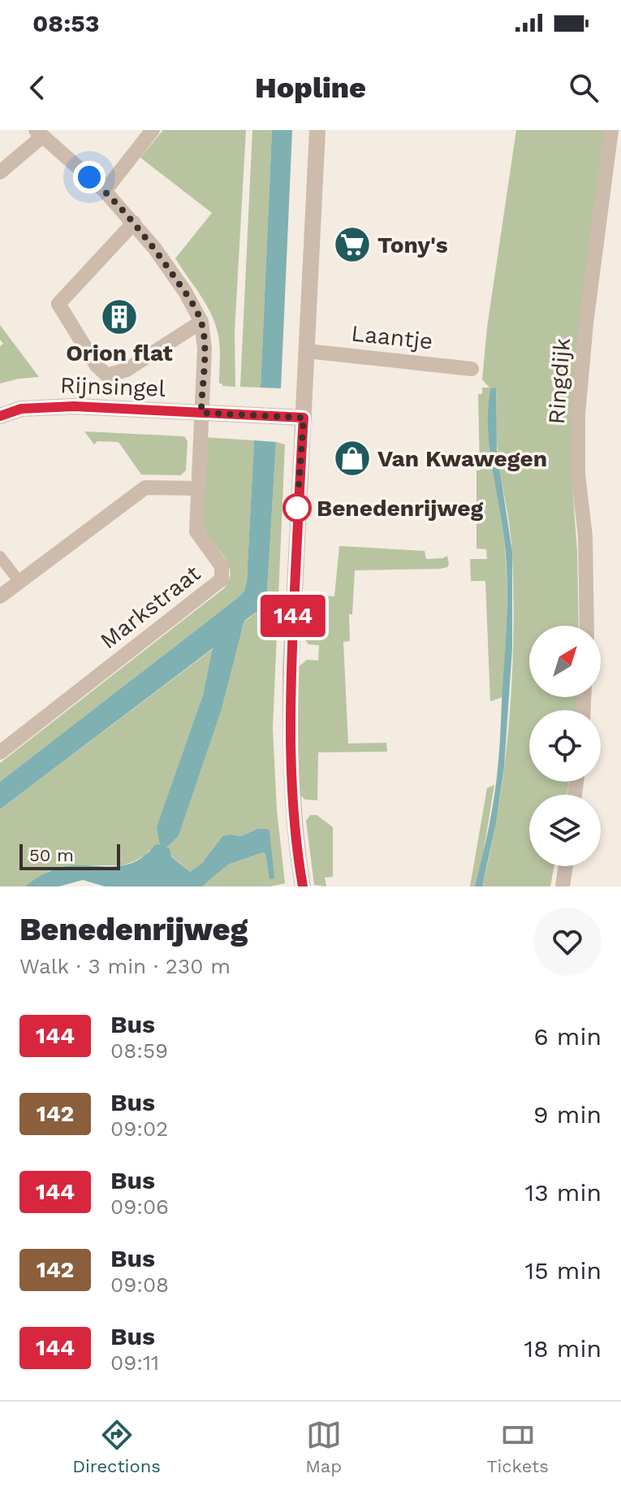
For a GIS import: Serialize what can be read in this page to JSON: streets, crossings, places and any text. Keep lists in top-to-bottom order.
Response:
{
  "streets": {
    "street": [
      "Laantje",
      "Ringdijk",
      "Rijnsingel",
      "Markstraat"
    ]
  },
  "crossings": [
    ["Rijnsingel", "Markstraat"]
  ],
  "places": {
    "supermarket": ["Tony's"],
    "building": ["Orion flat"],
    "shop": ["Van Kwawegen"],
    "other": ["Benedenrijweg"]
  },
  "lines": ["bus line 144"],
  "scale_bar": "50 m",
  "north": "top right",
  "page": {
    "status": "08:53",
    "header": "Hopline",
    "on_map": "144",
    "scale": "50 m",
    "heading": ["Benedenrijweg", "Walk · 3 min · 230 m"],
    "list": [
      {
        "mark": "144",
        "name": "Bus",
        "note": "08:59",
        "value": "6 min"
      },
      {
        "mark": "142",
        "name": "Bus",
        "note": "09:02",
        "value": "9 min"
      },
      {
        "mark": "144",
        "name": "Bus",
        "note": "09:06",
        "value": "13 min"
      },
      {
        "mark": "142",
        "name": "Bus",
        "note": "09:08",
        "value": "15 min"
      },
      {
        "mark": "144",
        "name": "Bus",
        "note": "09:11",
        "value": "18 min"
      }
    ],
    "tabs": ["Directions", "Map", "Tickets"]
  }
}
